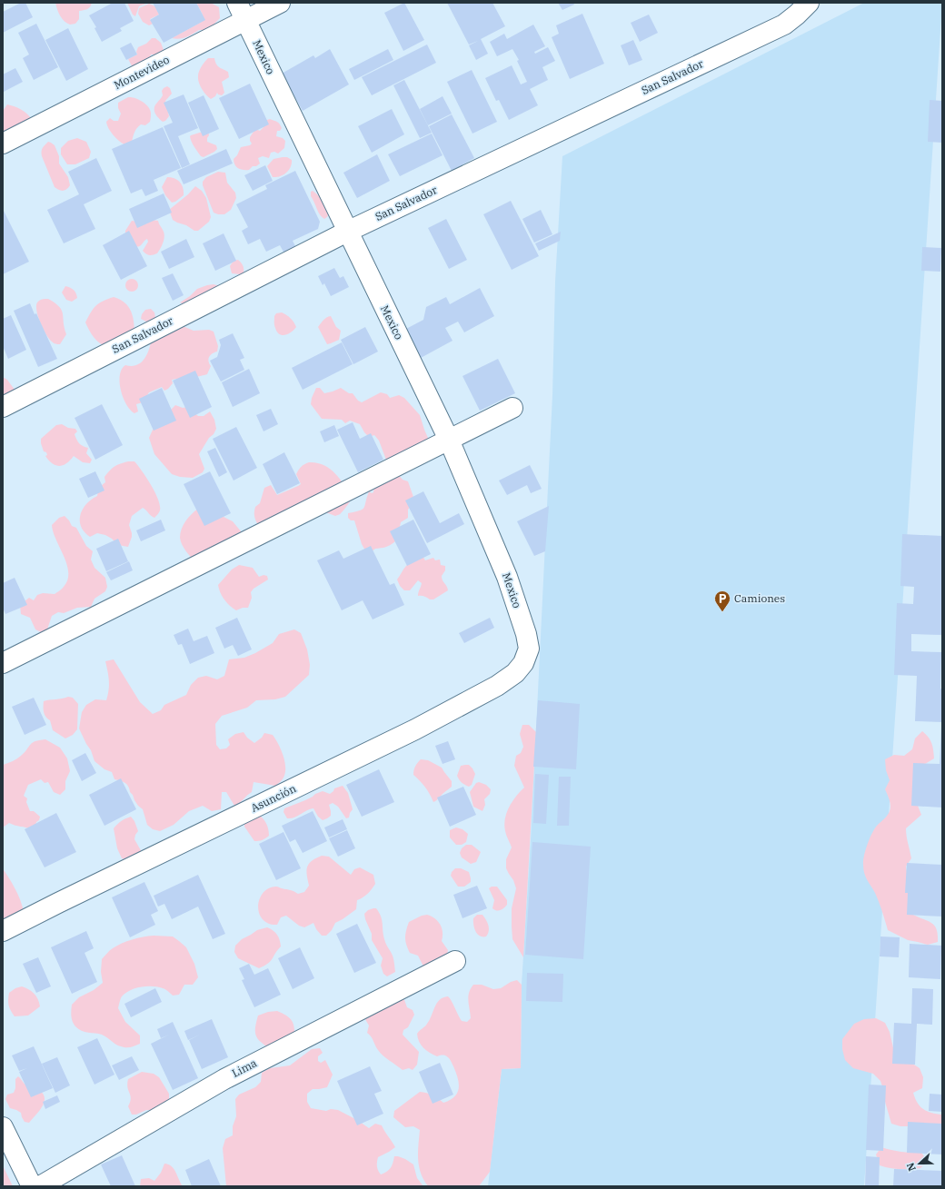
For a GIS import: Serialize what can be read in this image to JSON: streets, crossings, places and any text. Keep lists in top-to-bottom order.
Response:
{
  "streets": {
    "street": [
      "Mexico",
      "Montevideo",
      "San Salvador",
      "Asunción",
      "Lima"
    ]
  },
  "crossings": [
    ["Mexico", "Montevideo"],
    ["Mexico", "San Salvador"],
    ["Mexico", "Asunción"]
  ],
  "places": {
    "parking": ["Camiones"]
  },
  "north": "left"
}
